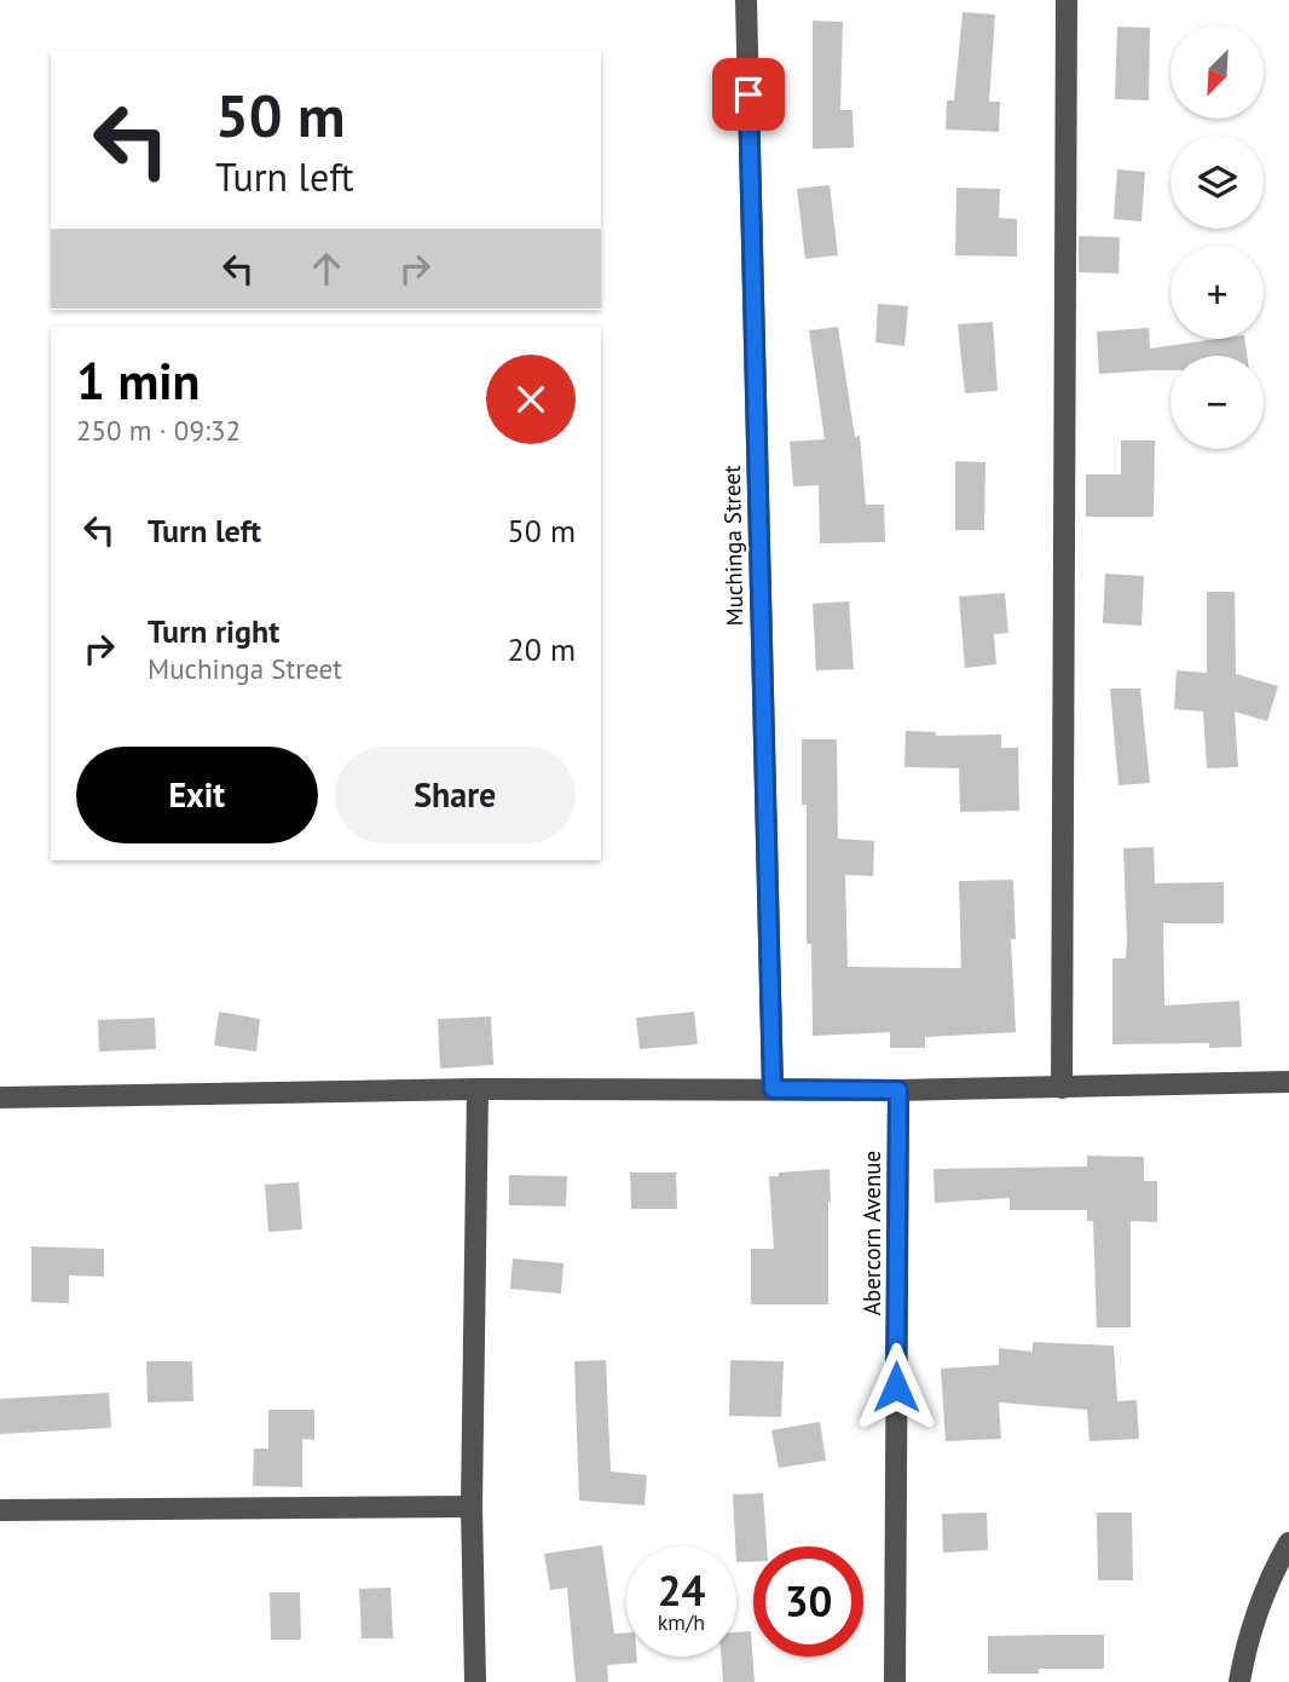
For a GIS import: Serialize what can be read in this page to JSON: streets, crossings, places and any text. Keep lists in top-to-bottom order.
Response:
{
  "streets": {
    "street": ["Muchinga Street", "Abercorn Avenue"]
  },
  "north": "bottom left",
  "page": {
    "map_buttons": ["+", "−"],
    "turn": ["50 m", "Turn left"],
    "heading": ["1 min", "250 m · 09:32"],
    "list": [
      {
        "name": "Turn left",
        "value": "50 m"
      },
      {
        "name": "Turn right",
        "note": "Muchinga Street",
        "value": "20 m"
      }
    ],
    "buttons": ["Exit", "Share"],
    "speed": "24 km/h",
    "limit": "30"
  }
}
